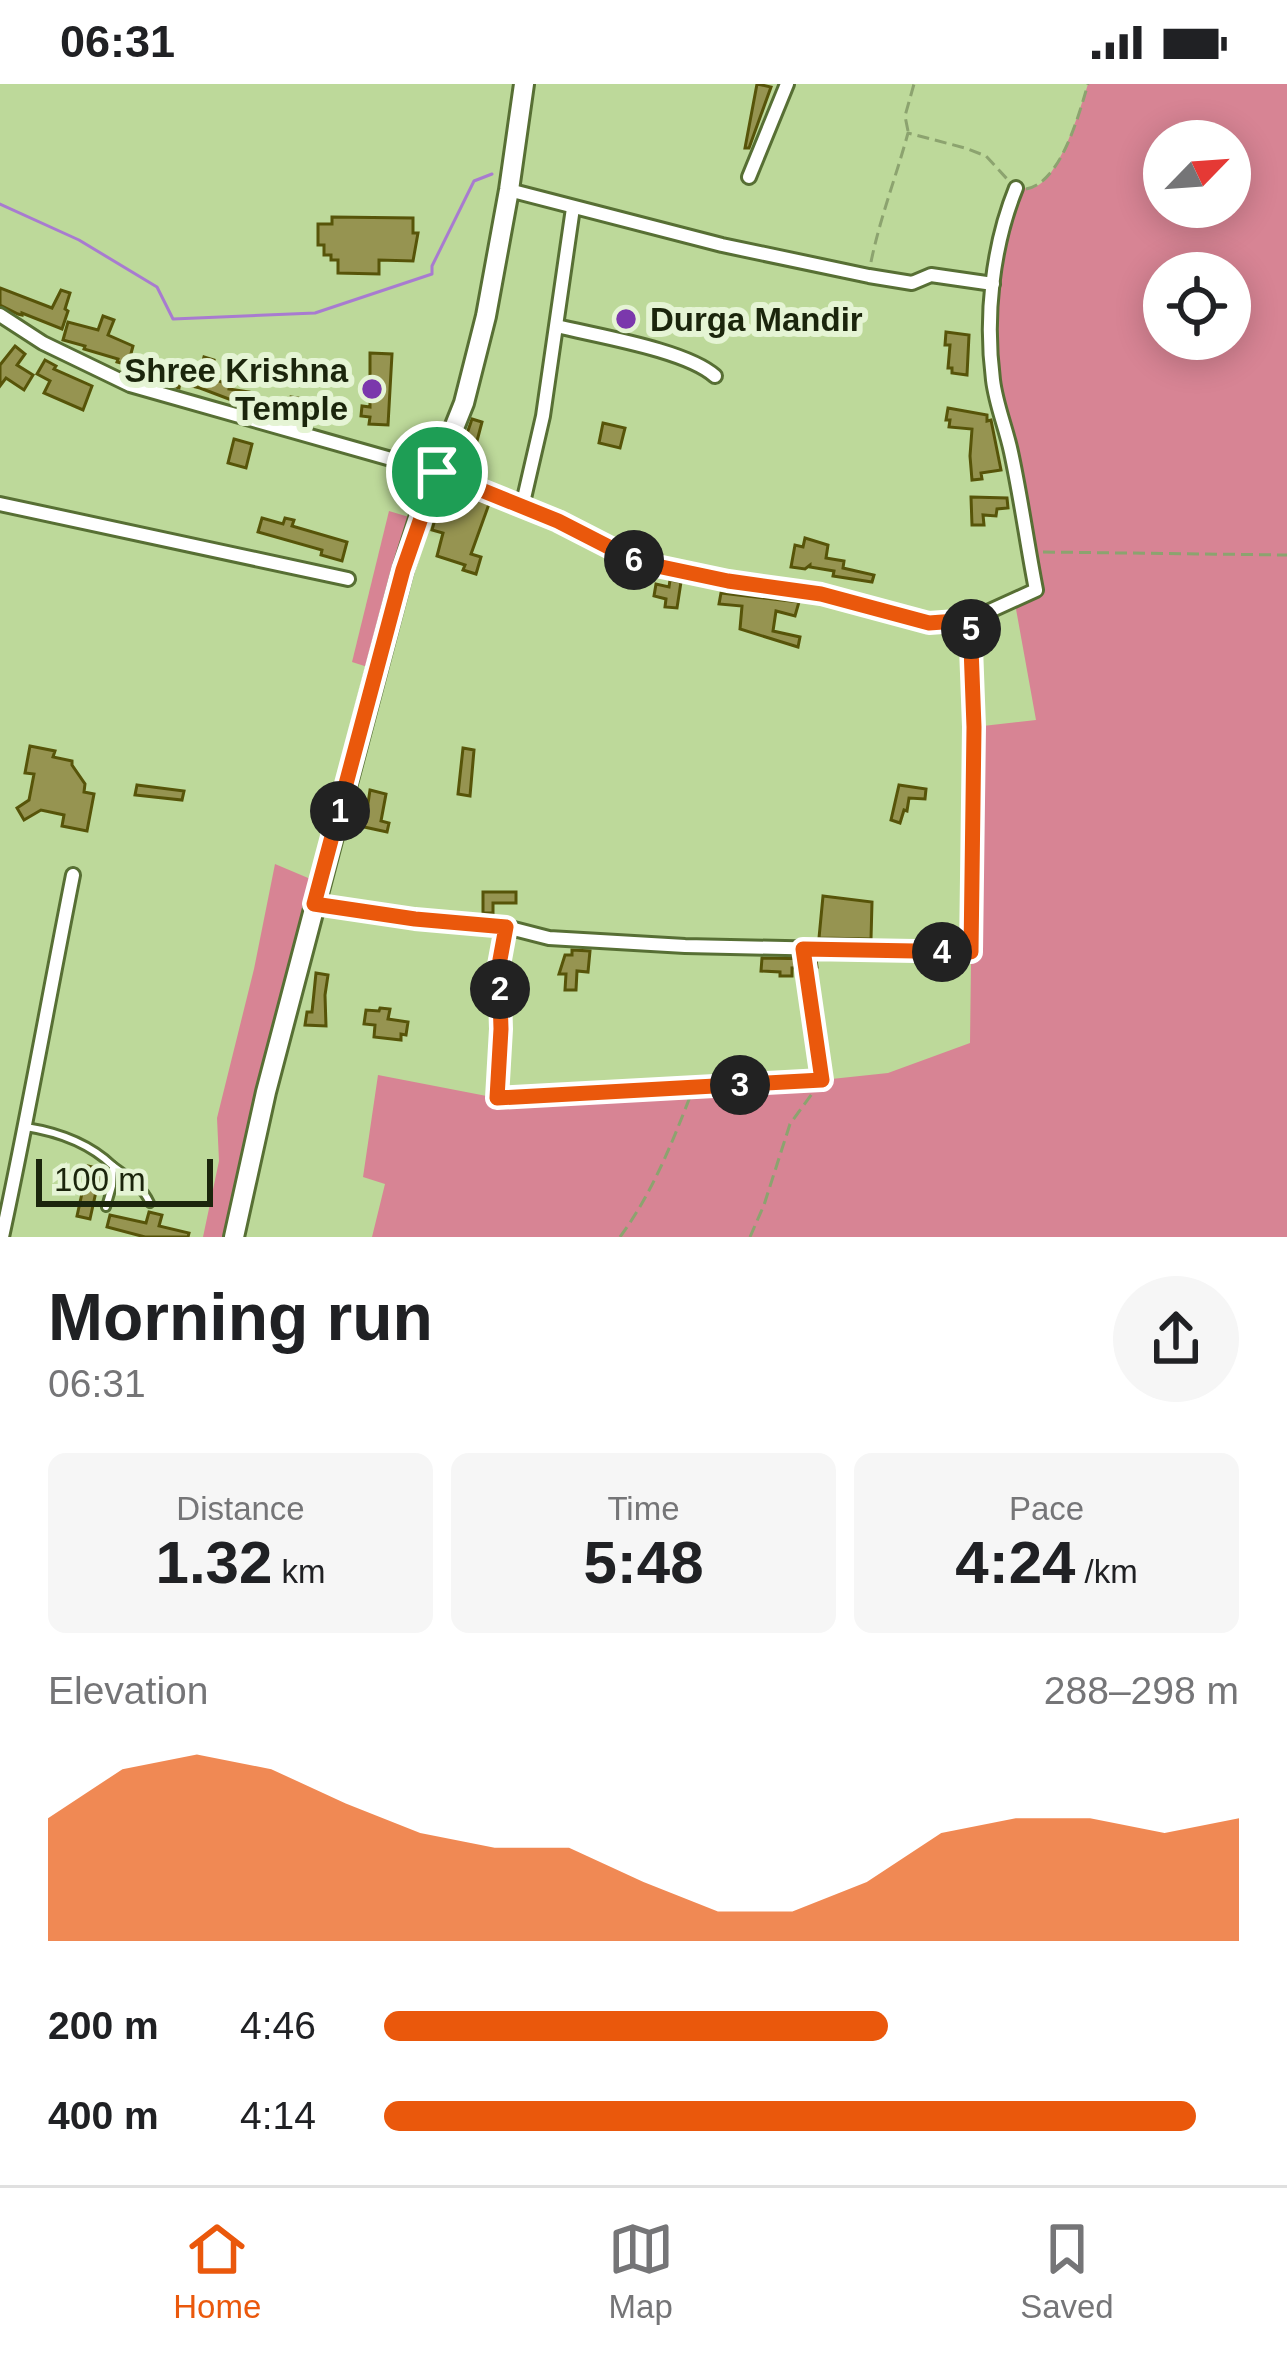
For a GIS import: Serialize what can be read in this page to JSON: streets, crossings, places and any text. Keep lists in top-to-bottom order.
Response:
{
  "places": ["Durga Mandir", "Shree Krishna Temple"],
  "scale_bar": "100 m",
  "north": "top right",
  "page": {
    "status": "06:31",
    "pins": [
      "6",
      "5",
      "1",
      "4",
      "2",
      "3"
    ],
    "scale": "100 m",
    "heading": ["Morning run", "06:31"],
    "stats": [
      ["Distance", "1.32 km"],
      ["Time", "5:48"],
      ["Pace", "4:24 /km"]
    ],
    "chart": ["Elevation", "288–298 m"],
    "list": [
      {
        "name": "200 m",
        "note": "4:46"
      },
      {
        "name": "400 m",
        "note": "4:14"
      }
    ],
    "tabs": ["Home", "Map", "Saved"]
  }
}
